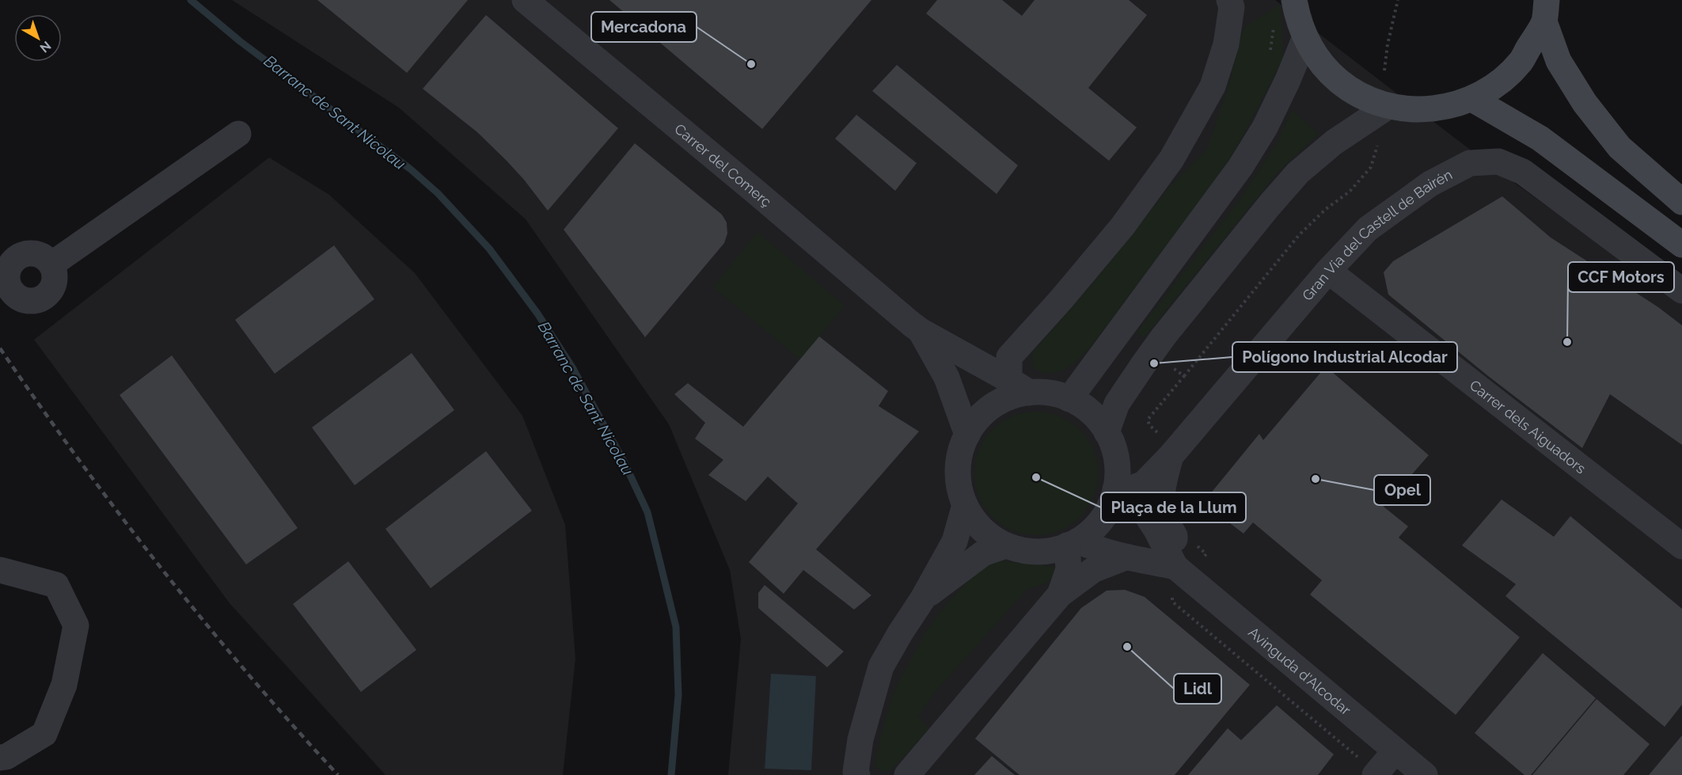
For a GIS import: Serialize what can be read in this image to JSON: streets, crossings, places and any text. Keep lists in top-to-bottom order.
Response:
{
  "streets": {
    "street": [
      "Carrer del Comerç",
      "Gran Via del Castell de Bairén",
      "Carrer dels Aiguadors",
      "Avinguda d'Alcodar"
    ]
  },
  "crossings": [
    ["Carrer del Comerç", "Gran Via del Castell de Bairén"],
    ["Carrer del Comerç", "Avinguda d'Alcodar"],
    ["Gran Via del Castell de Bairén", "Carrer dels Aiguadors"],
    ["Gran Via del Castell de Bairén", "Avinguda d'Alcodar"]
  ],
  "water": ["Barranc de Sant Nicolau"],
  "places": [
    "Mercadona",
    "CCF Motors",
    "Polígono Industrial Alcodar",
    "Plaça de la Llum",
    "Opel",
    "Lidl"
  ],
  "north": "bottom right"
}
